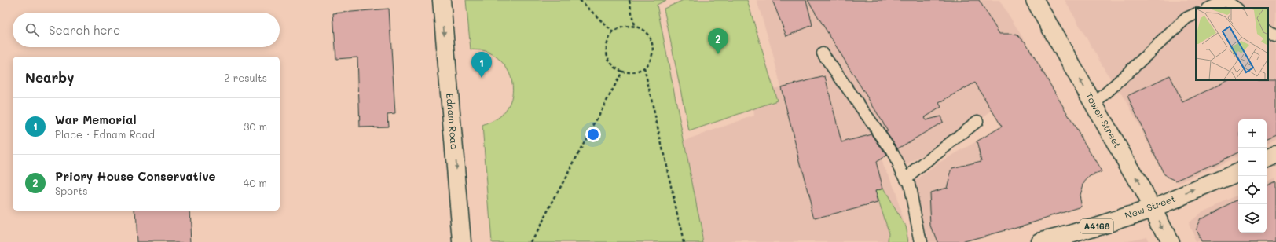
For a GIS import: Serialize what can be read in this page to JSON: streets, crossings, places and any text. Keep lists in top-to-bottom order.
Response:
{
  "streets": {
    "main road": [
      "Ednam Road",
      "Tower Street",
      "New Street",
      "A4168"
    ]
  },
  "crossings": [
    ["Tower Street", "New Street"]
  ],
  "one_way": ["Ednam Road", "New Street"],
  "page": {
    "search": "Search here",
    "pins": ["2", "1"],
    "heading": ["Nearby", "2 results"],
    "list": [
      {
        "mark": "1",
        "name": "War Memorial",
        "note": "Place · Ednam Road",
        "value": "30 m"
      },
      {
        "mark": "2",
        "name": "Priory House Conservative",
        "note": "Sports",
        "value": "40 m"
      }
    ],
    "map_buttons": ["+", "−"]
  }
}
